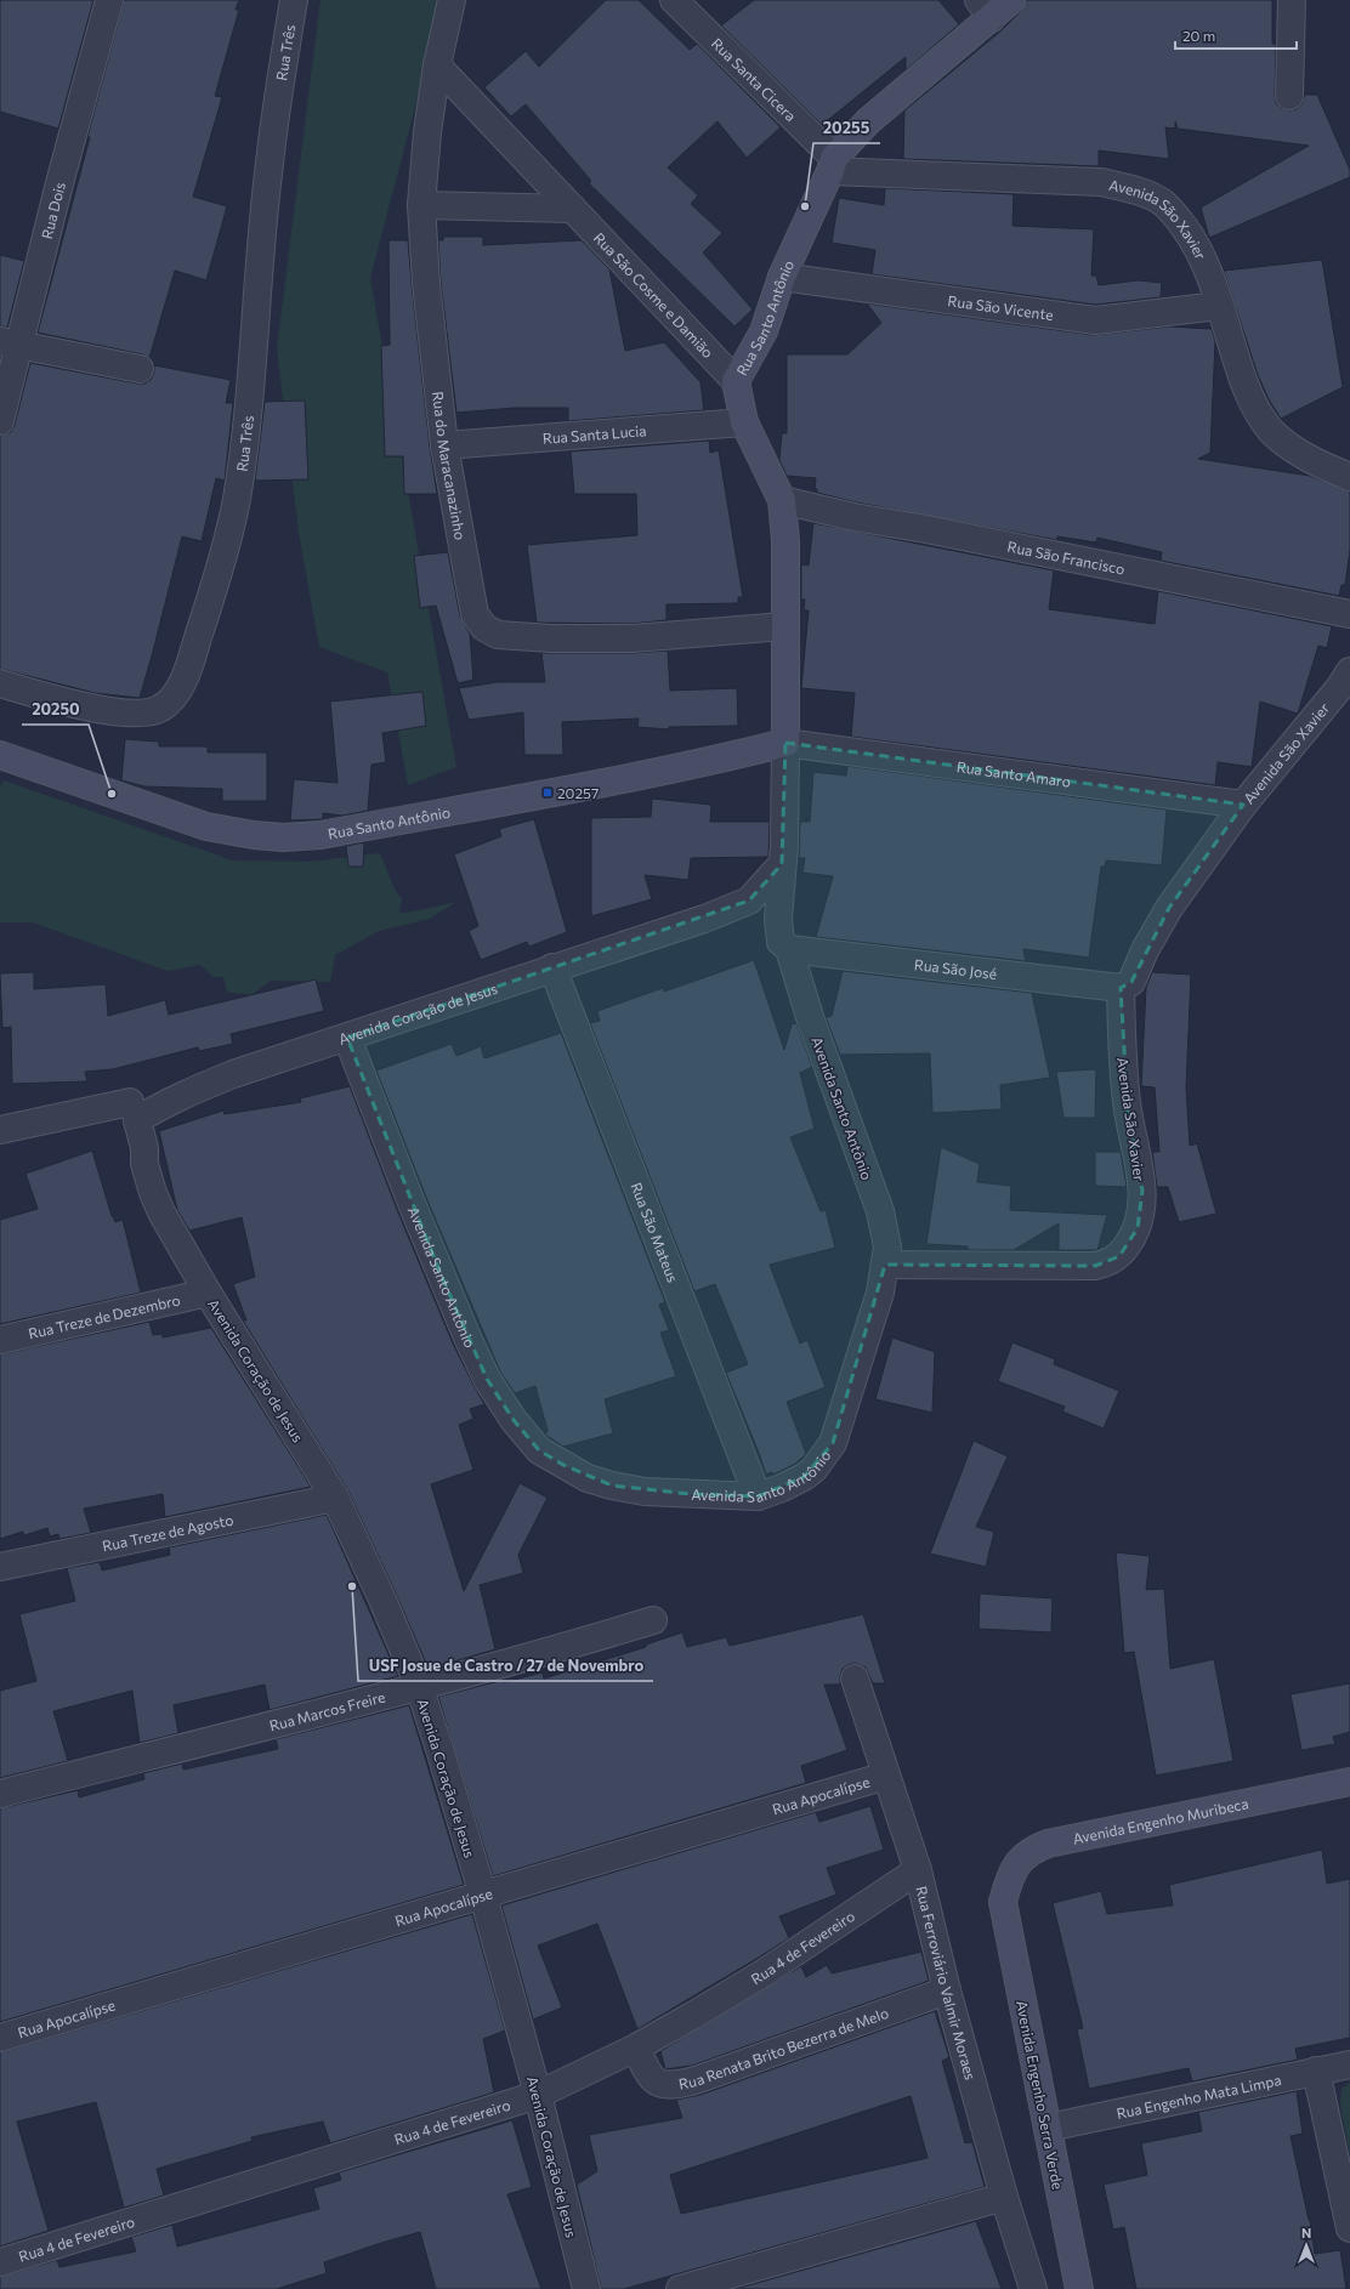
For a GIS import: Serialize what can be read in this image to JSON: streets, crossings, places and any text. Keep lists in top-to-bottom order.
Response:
{
  "streets": {
    "main road": ["Rua Santo Antônio", "Avenida Engenho Muribeca", "Avenida Engenho Serra Verde"],
    "street": [
      "Rua Três",
      "Rua Santa Cicera",
      "Rua Dois",
      "Avenida São Xavier",
      "Rua São Cosme e Damião",
      "Rua São Vicente",
      "Rua Santa Lucia",
      "Rua do Maracanazinho",
      "Rua São Francisco",
      "Rua Santo Amaro",
      "Rua São José",
      "Avenida Coração de Jesus",
      "Avenida Santo Antônio",
      "Rua São Mateus",
      "Rua Treze de Dezembro",
      "Rua Treze de Agosto",
      "Rua Marcos Freire",
      "Rua Apocalípse",
      "Rua 4 de Fevereiro",
      "Rua Ferroviário Valmir Moraes",
      "Rua Renata Brito Bezerra de Melo",
      "Rua Engenho Mata Limpa"
    ]
  },
  "crossings": [
    ["Rua Santa Cicera", "Avenida São Xavier"],
    ["Rua Santa Cicera", "Rua Santo Antônio"],
    ["Avenida São Xavier", "Rua São Vicente"],
    ["Avenida São Xavier", "Rua Santo Antônio"],
    ["Avenida São Xavier", "Rua Santo Amaro"],
    ["Avenida São Xavier", "Rua São José"],
    ["Avenida São Xavier", "Avenida Santo Antônio"],
    ["Rua São Cosme e Damião", "Rua Santo Antônio"],
    ["Rua São Cosme e Damião", "Rua do Maracanazinho"],
    ["Rua São Vicente", "Rua Santo Antônio"],
    ["Rua Santo Antônio", "Rua Santa Lucia"],
    ["Rua Santo Antônio", "Rua do Maracanazinho"],
    ["Rua Santo Antônio", "Rua São Francisco"],
    ["Rua Santo Antônio", "Rua Santo Amaro"],
    ["Rua Santo Antônio", "Avenida Coração de Jesus"],
    ["Rua Santo Antônio", "Avenida Santo Antônio"],
    ["Rua Santa Lucia", "Rua do Maracanazinho"],
    ["Rua São José", "Avenida Santo Antônio"],
    ["Avenida Coração de Jesus", "Avenida Santo Antônio"],
    ["Avenida Coração de Jesus", "Rua São Mateus"],
    ["Avenida Coração de Jesus", "Rua Treze de Dezembro"],
    ["Avenida Coração de Jesus", "Rua Treze de Agosto"],
    ["Avenida Coração de Jesus", "Rua Marcos Freire"],
    ["Avenida Coração de Jesus", "Rua Apocalípse"],
    ["Avenida Coração de Jesus", "Rua 4 de Fevereiro"],
    ["Avenida Santo Antônio", "Rua São Mateus"],
    ["Rua Apocalípse", "Rua Ferroviário Valmir Moraes"],
    ["Avenida Engenho Muribeca", "Avenida Engenho Serra Verde"],
    ["Rua 4 de Fevereiro", "Rua Ferroviário Valmir Moraes"],
    ["Rua 4 de Fevereiro", "Rua Renata Brito Bezerra de Melo"],
    ["Rua Ferroviário Valmir Moraes", "Rua Renata Brito Bezerra de Melo"],
    ["Avenida Engenho Serra Verde", "Rua Engenho Mata Limpa"]
  ],
  "places": {
    "other": ["20255", "20250", "USF Josue de Castro / 27 de Novembro"],
    "transit": ["20257"]
  },
  "scale_bar": "20 m",
  "north": "top"
}
